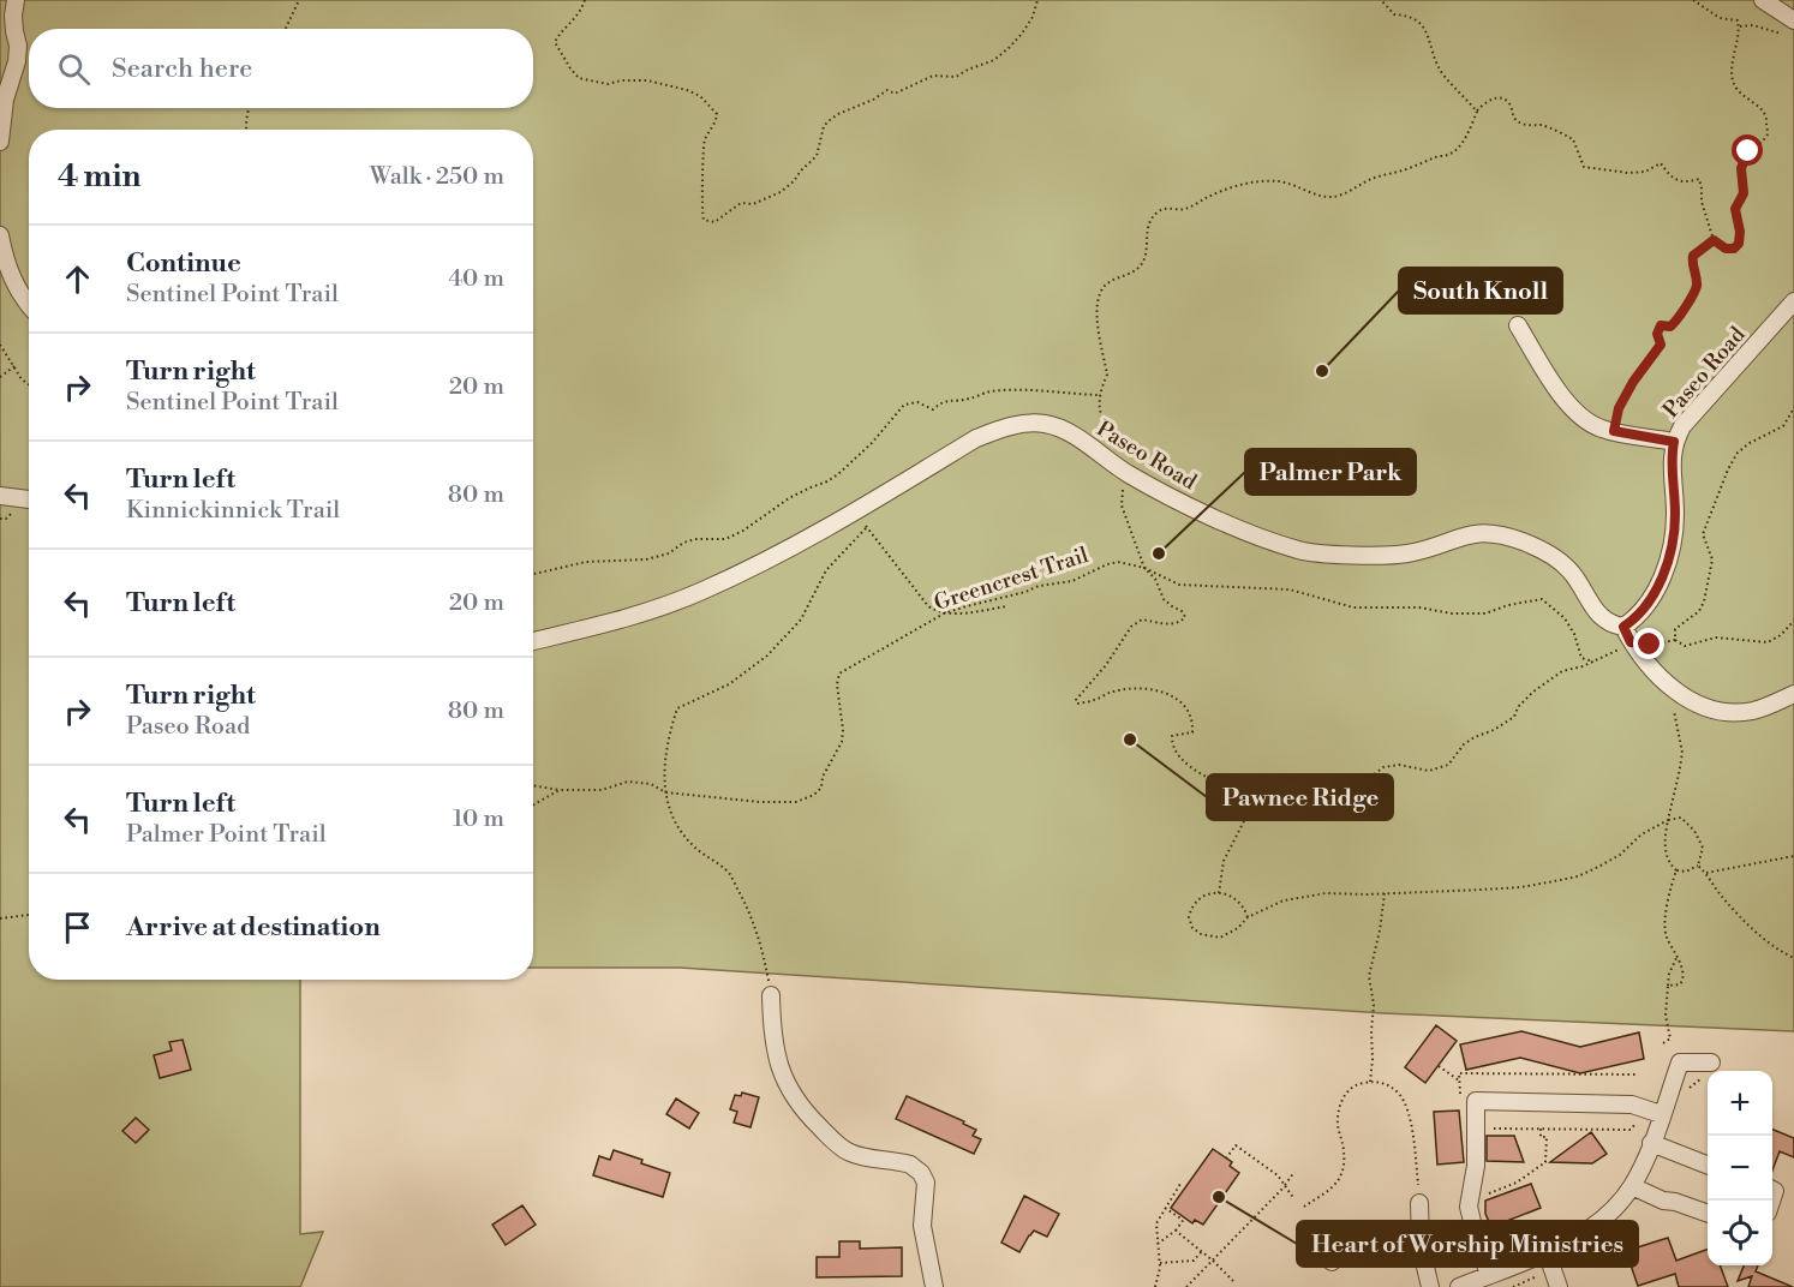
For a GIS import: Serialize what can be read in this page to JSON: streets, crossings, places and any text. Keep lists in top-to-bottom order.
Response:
{
  "streets": {
    "street": ["Paseo Road"],
    "path": ["Greencrest Trail"]
  },
  "places": [
    "South Knoll",
    "Palmer Park",
    "Pawnee Ridge",
    "Heart of Worship Ministries"
  ],
  "page": {
    "search": "Search here",
    "heading": ["4 min", "Walk · 250 m"],
    "list": [
      ["Continue", "Sentinel Point Trail", "40 m"],
      ["Turn right", "Sentinel Point Trail", "20 m"],
      ["Turn left", "Kinnickinnick Trail", "80 m"],
      ["Turn left", "20 m"],
      ["Turn right", "Paseo Road", "80 m"],
      ["Turn left", "Palmer Point Trail", "10 m"],
      "Arrive at destination"
    ],
    "map_buttons": ["+", "−"]
  }
}
